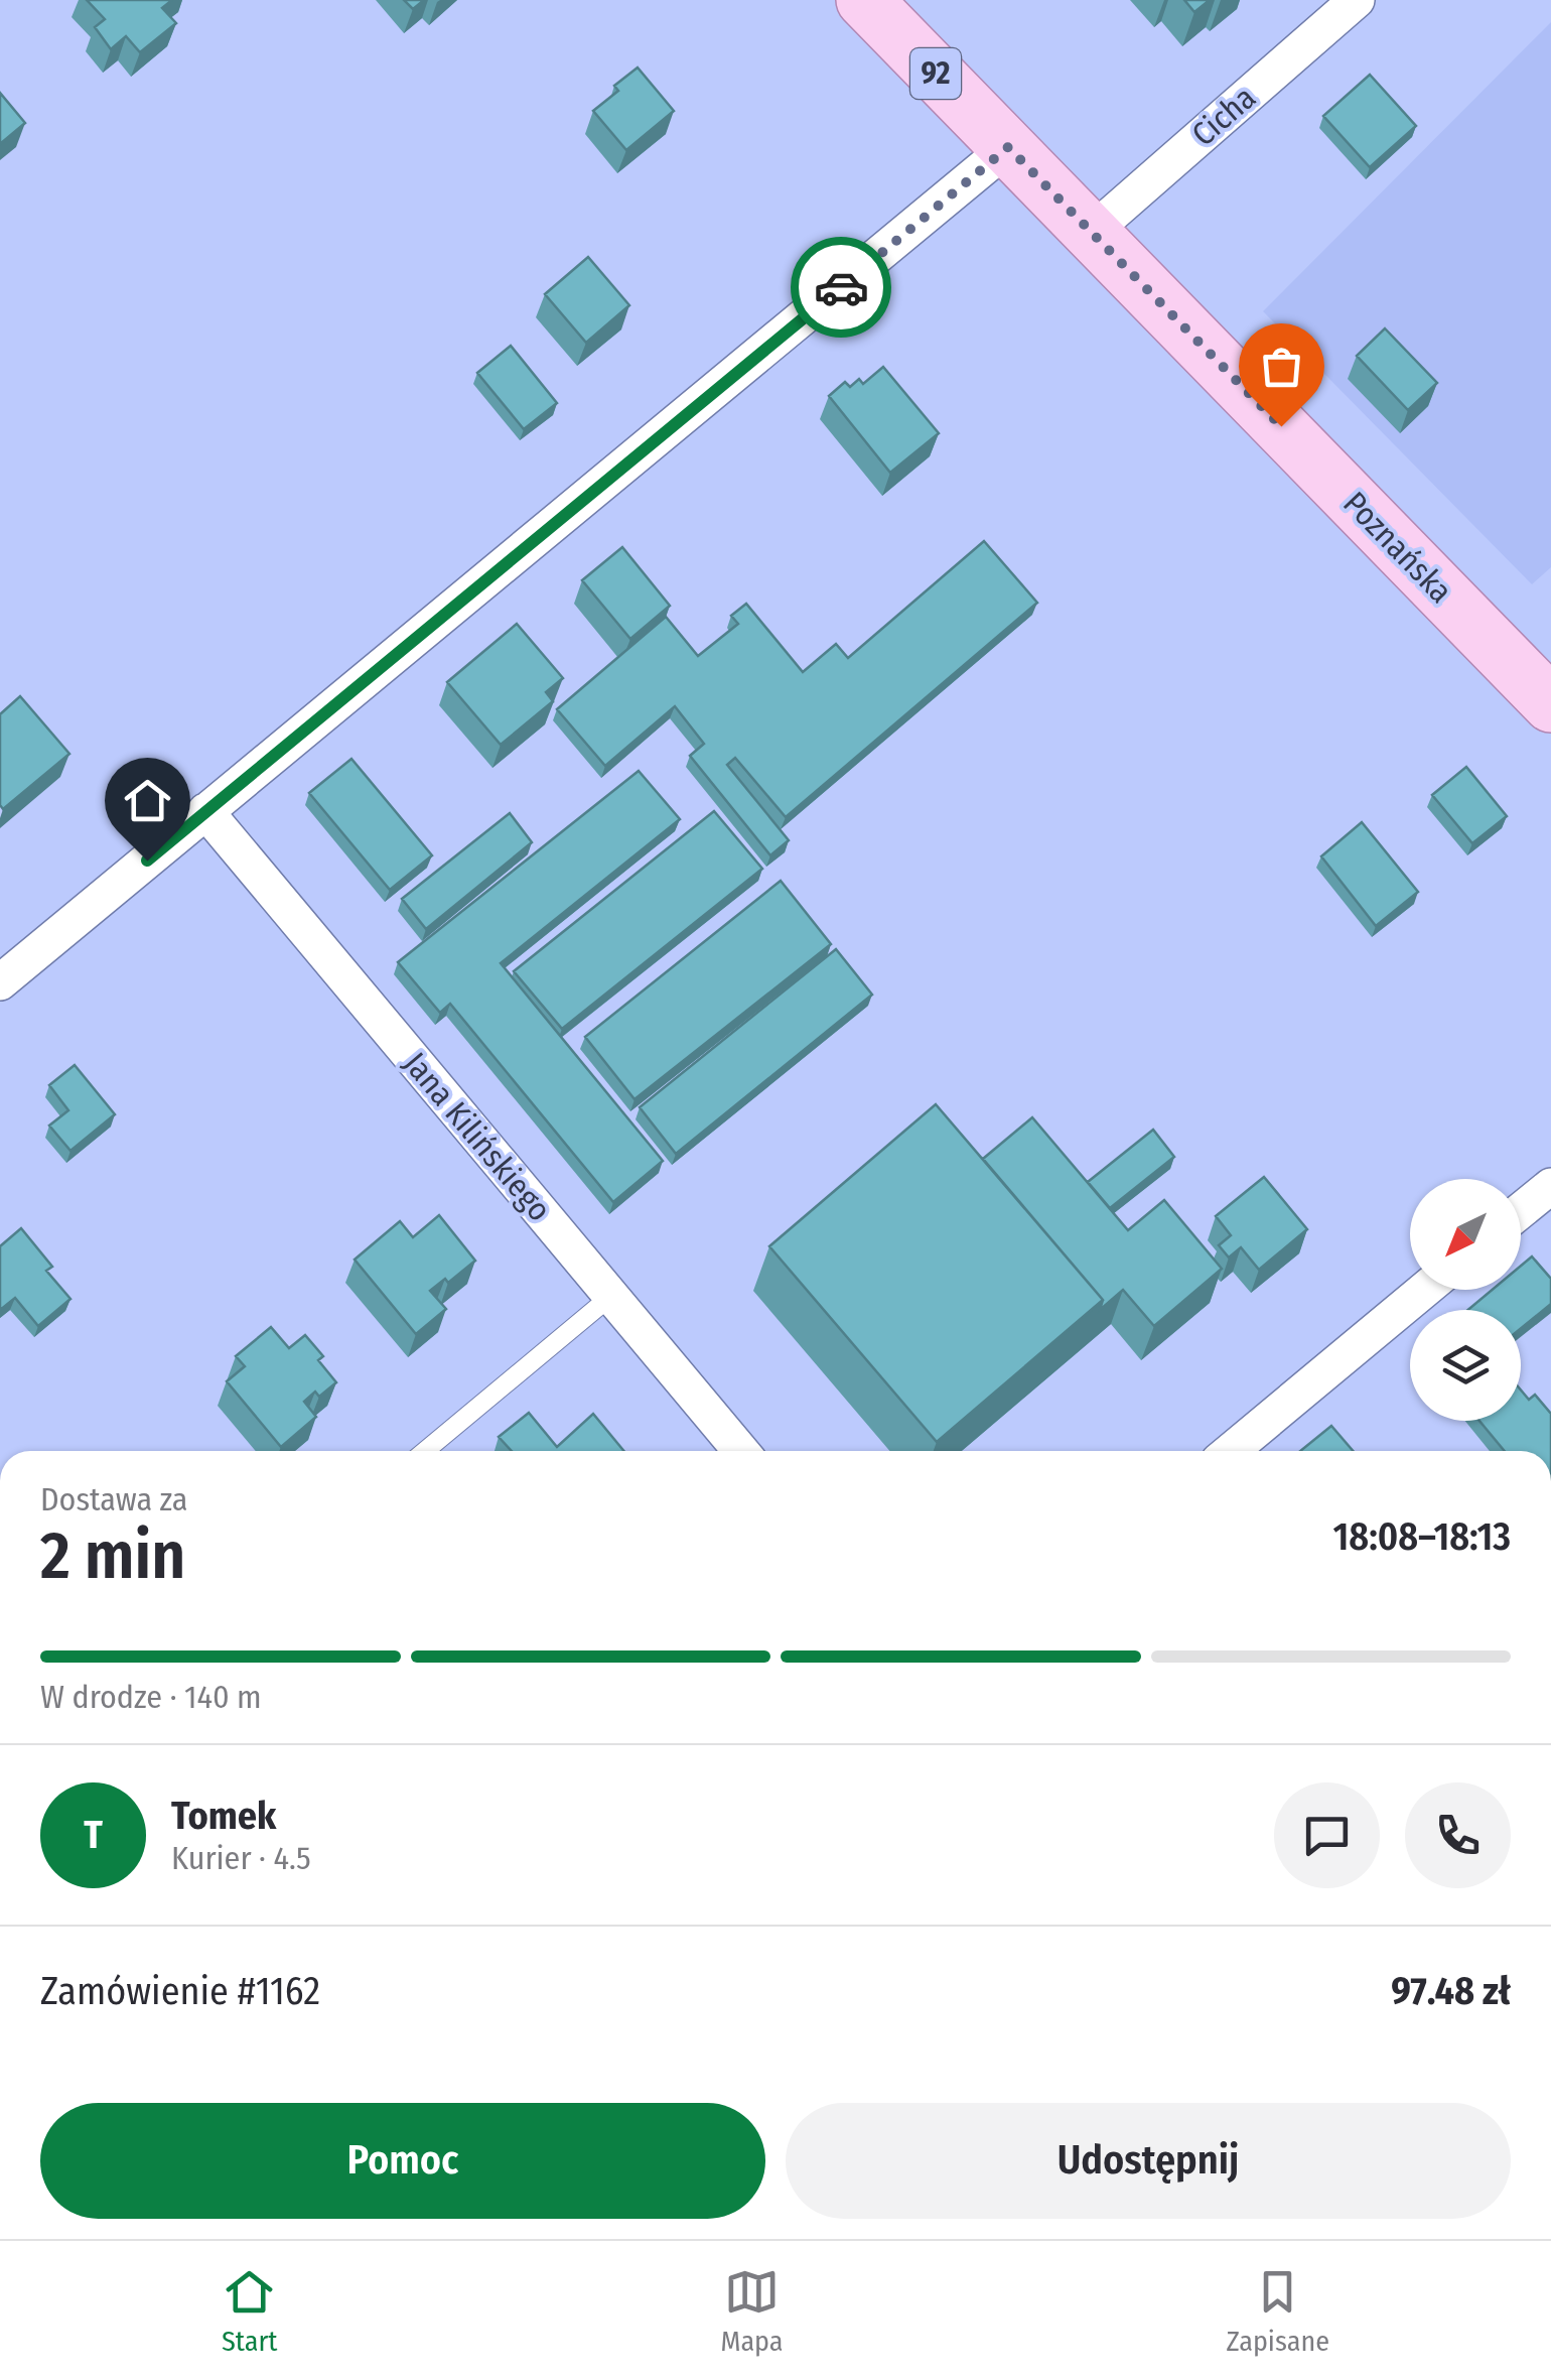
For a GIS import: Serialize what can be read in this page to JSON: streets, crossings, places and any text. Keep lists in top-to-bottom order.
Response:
{
  "streets": {
    "main road": ["92", "Poznańska"],
    "street": ["Cicha", "Jana Kilińskiego"]
  },
  "crossings": [
    ["Cicha", "Poznańska"]
  ],
  "north": "bottom left",
  "page": {
    "heading": ["2 min", "Dostawa za", "18:08–18:13"],
    "panel": [
      "Tomek",
      "Kurier · 4.5",
      "Zamówienie #1162",
      "97.48 zł"
    ],
    "bar": "W drodze · 140 m",
    "round": "T",
    "buttons": ["Pomoc", "Udostępnij"],
    "tabs": ["Start", "Mapa", "Zapisane"]
  }
}
